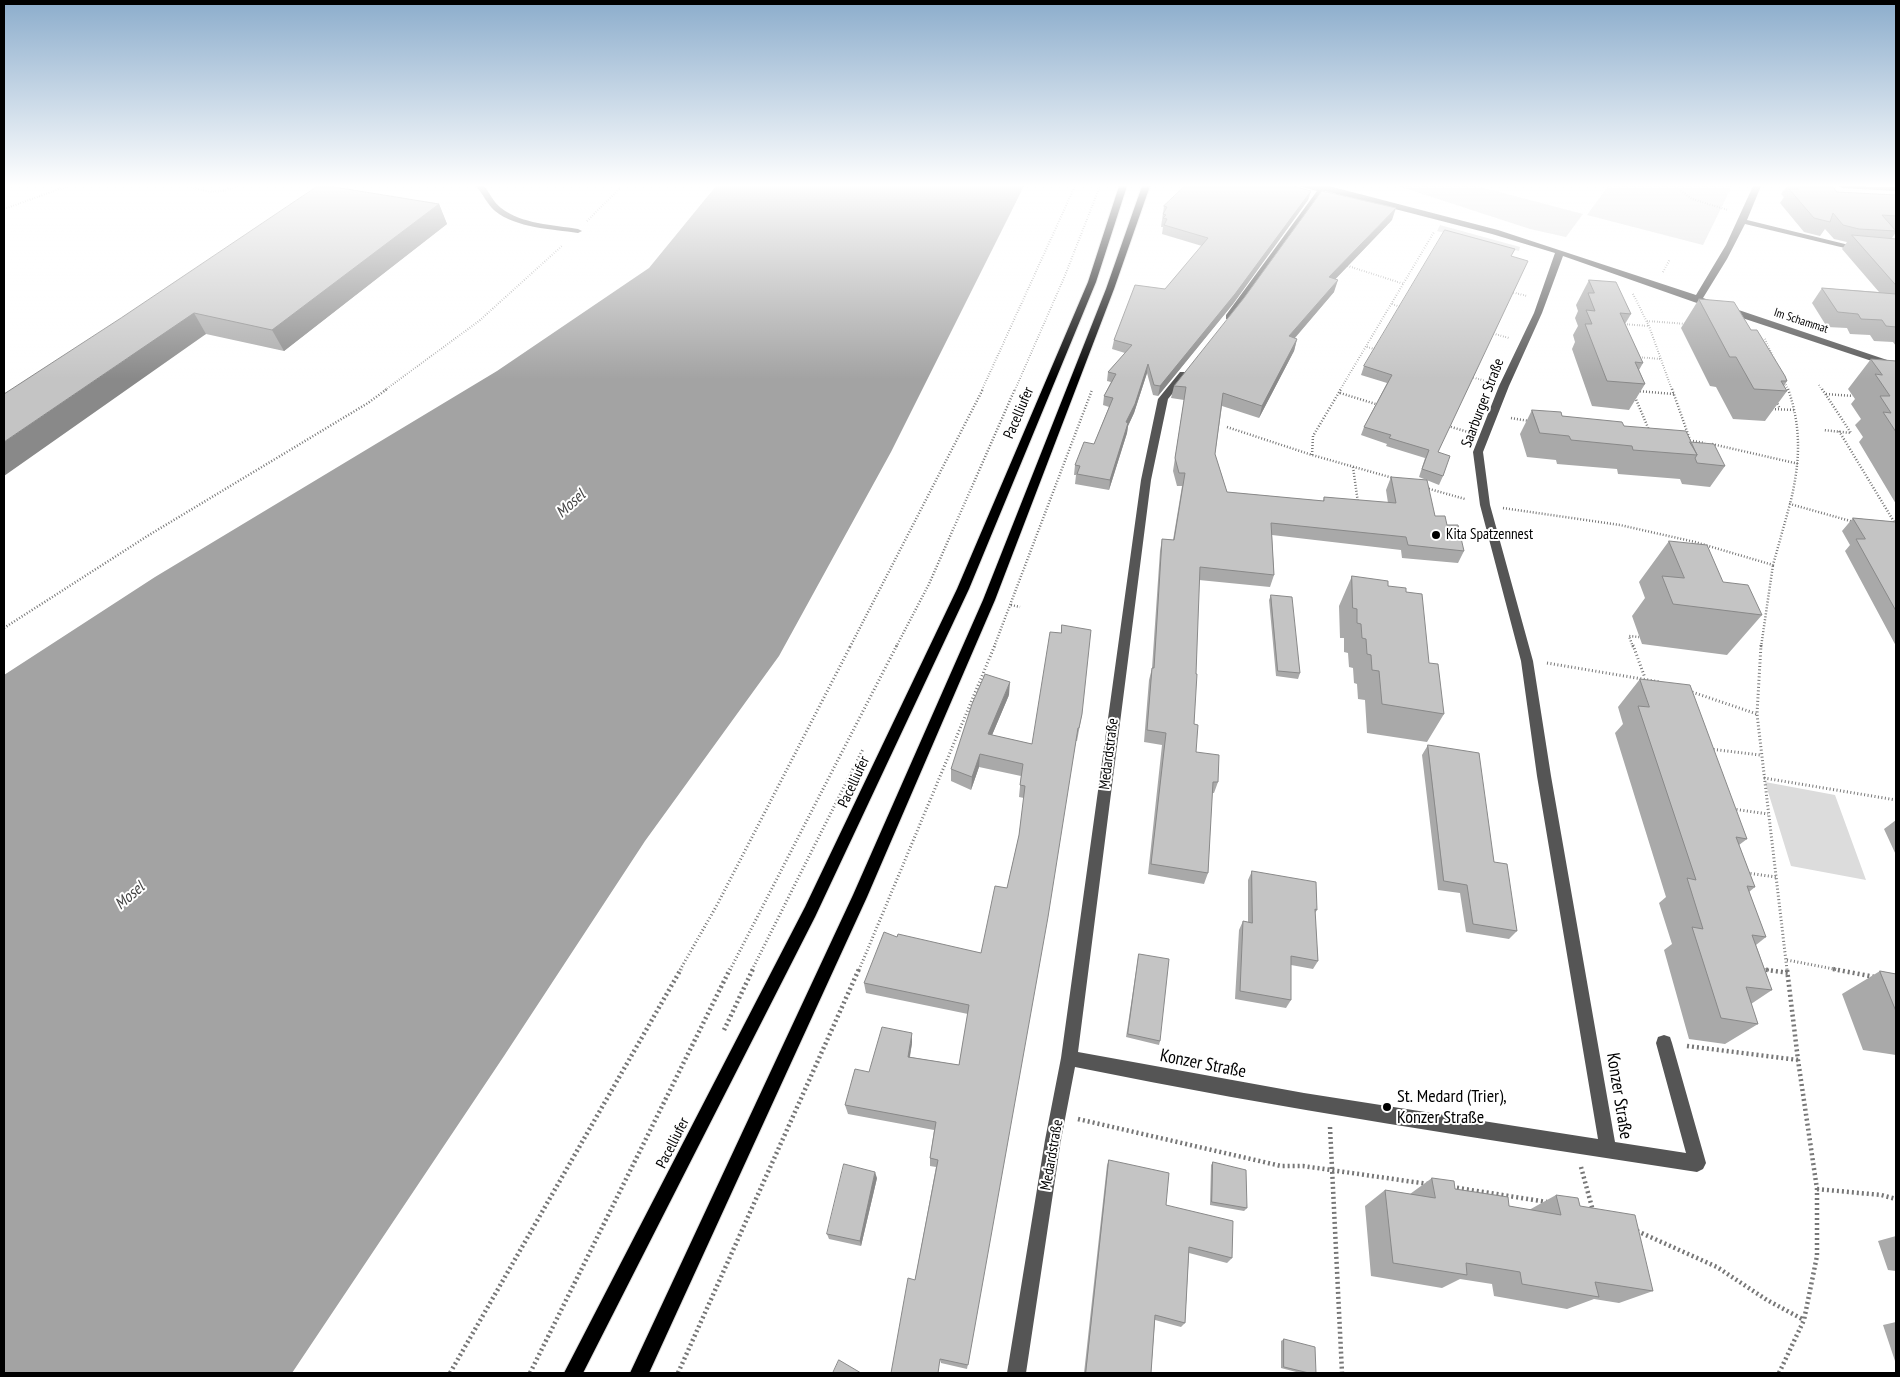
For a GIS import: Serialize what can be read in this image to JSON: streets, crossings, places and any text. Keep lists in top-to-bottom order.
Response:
{
  "streets": {
    "main road": ["Pacelliufer"],
    "street": [
      "Im Schammat",
      "Saarburger Straße",
      "Medardstraße",
      "Konzer Straße"
    ]
  },
  "crossings": [
    ["Im Schammat", "Saarburger Straße"],
    ["Saarburger Straße", "Konzer Straße"],
    ["Medardstraße", "Konzer Straße"]
  ],
  "water": ["Mosel"],
  "places": ["Kita Spatzennest", "St. Medard (Trier), Konzer Straße"]
}
